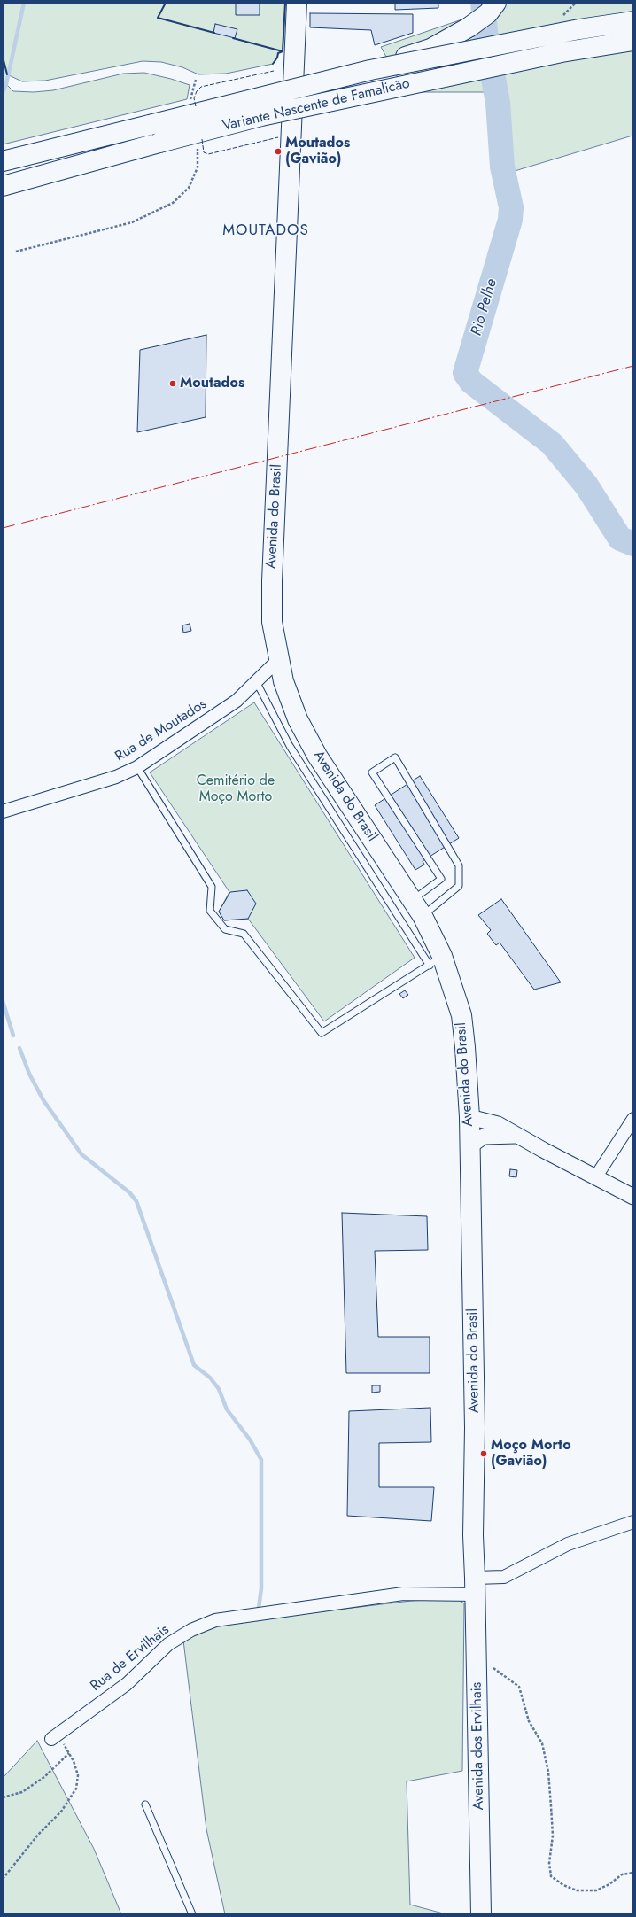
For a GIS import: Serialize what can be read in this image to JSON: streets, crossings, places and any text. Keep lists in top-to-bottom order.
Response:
{
  "streets": {
    "main road": ["Variante Nascente de Famalicão", "Avenida do Brasil", "Avenida dos Ervilhais"],
    "street": ["Rua de Moutados", "Rua de Ervilhais"]
  },
  "crossings": [
    ["Avenida do Brasil", "Rua de Moutados"],
    ["Avenida do Brasil", "Rua de Ervilhais"],
    ["Avenida do Brasil", "Avenida dos Ervilhais"],
    ["Rua de Ervilhais", "Avenida dos Ervilhais"]
  ],
  "districts": ["MOUTADOS"],
  "water": ["Rio Pelhe"],
  "parks": ["Cemitério de Moço Morto"],
  "places": ["Moutados (Gavião)", "Moutados", "Moço Morto (Gavião)"]
}
